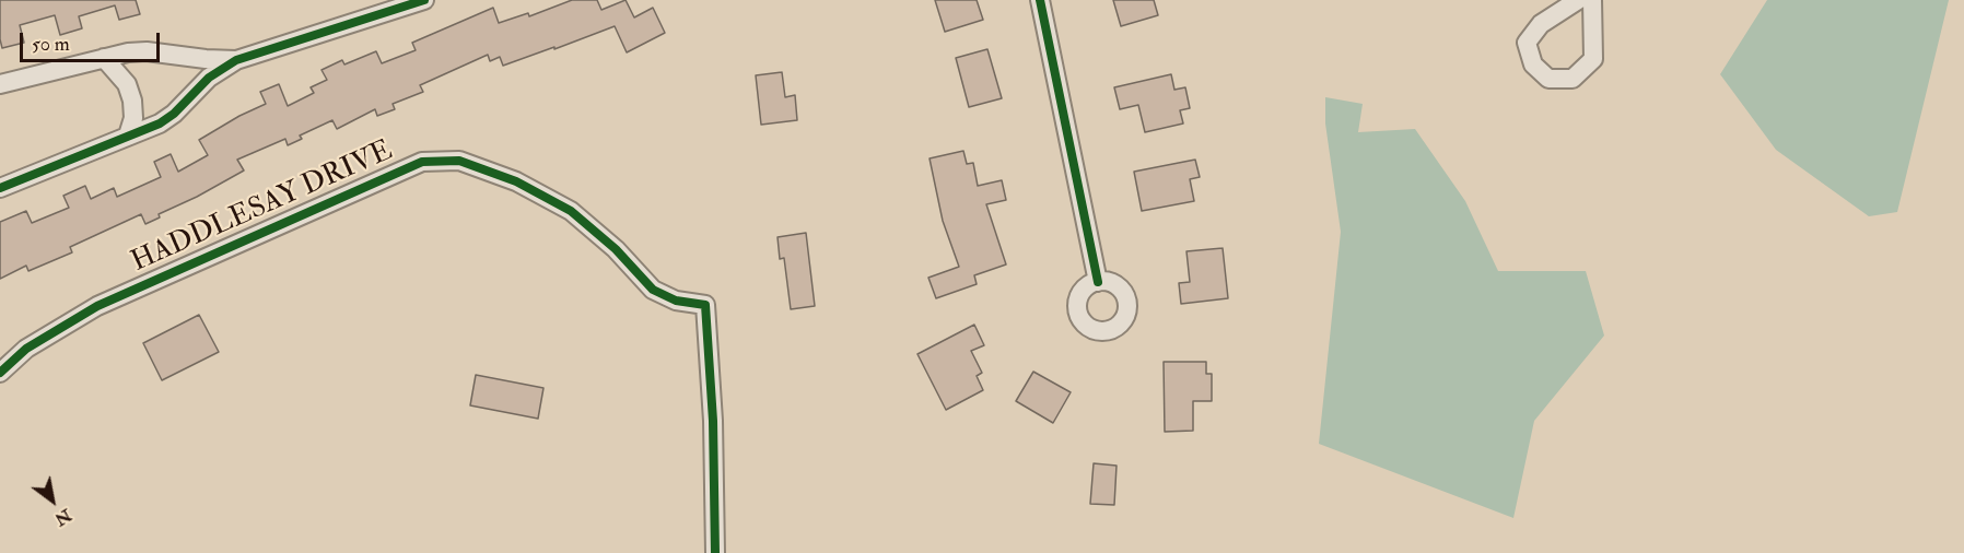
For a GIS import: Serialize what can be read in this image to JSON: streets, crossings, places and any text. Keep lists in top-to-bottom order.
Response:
{
  "streets": {
    "street": ["HADDLESAY DRIVE"]
  },
  "scale_bar": "50 m",
  "north": "bottom right"
}
